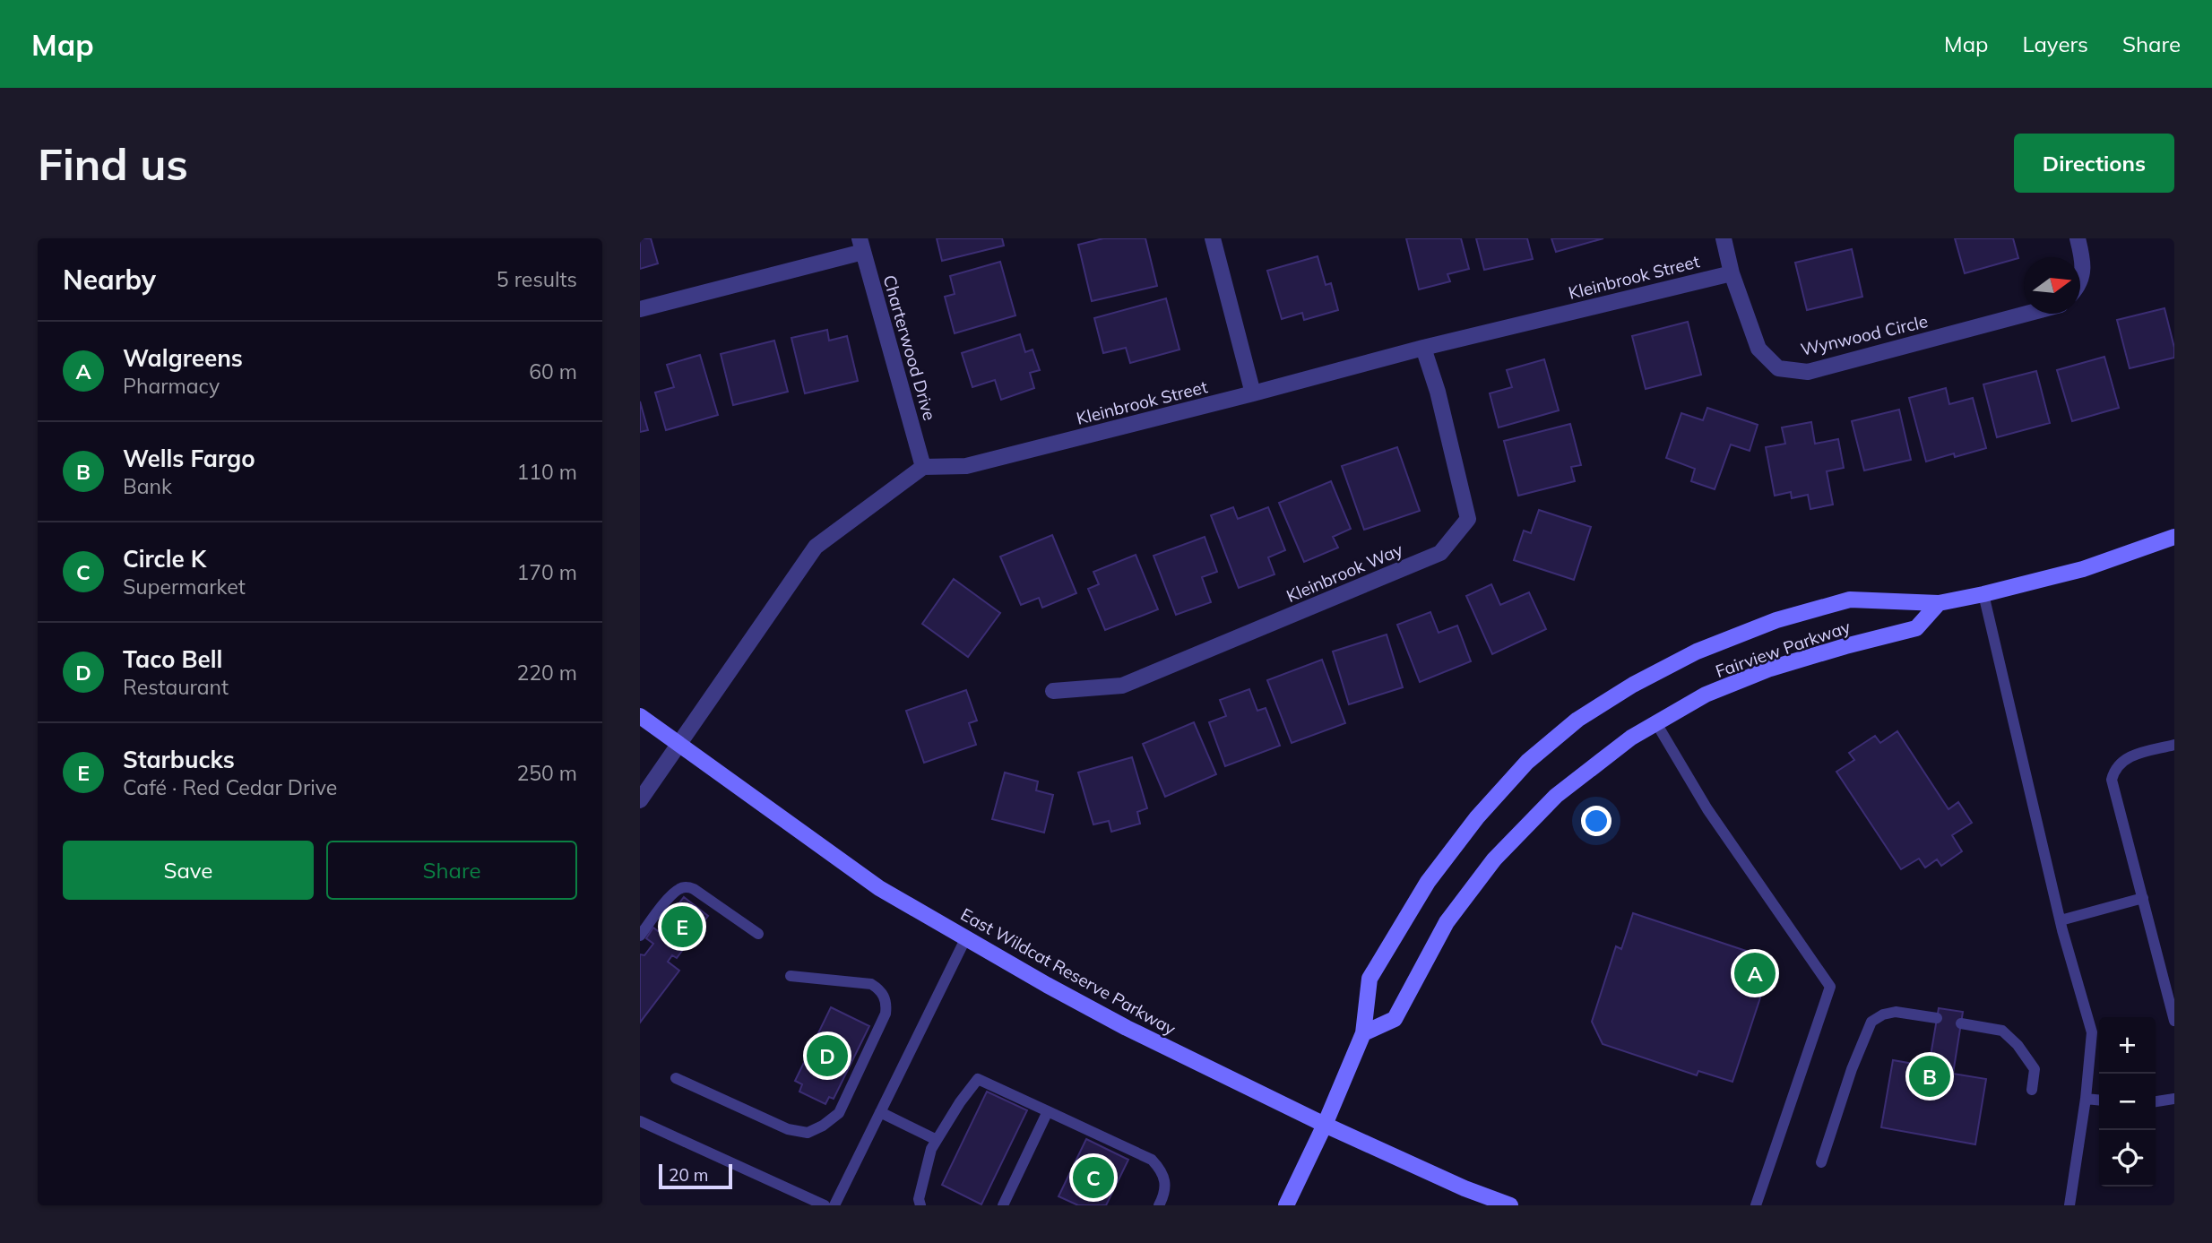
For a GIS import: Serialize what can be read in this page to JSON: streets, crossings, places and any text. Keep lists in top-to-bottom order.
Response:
{
  "streets": {
    "main road": ["Fairview Parkway", "East Wildcat Reserve Parkway"],
    "street": [
      "Kleinbrook Street",
      "Wynwood Circle",
      "Charterwood Drive",
      "Kleinbrook Way"
    ]
  },
  "crossings": [
    ["Kleinbrook Street", "Wynwood Circle"],
    ["Kleinbrook Street", "Charterwood Drive"],
    ["Kleinbrook Street", "Kleinbrook Way"],
    ["Fairview Parkway", "East Wildcat Reserve Parkway"]
  ],
  "scale_bar": "20 m",
  "north": "right",
  "page": {
    "header": "Map",
    "nav": ["Map", "Layers", "Share"],
    "buttons": [
      "Directions",
      ["Save", "Share"]
    ],
    "title": "Find us",
    "heading": ["Nearby", "5 results"],
    "list": [
      {
        "mark": "A",
        "name": "Walgreens",
        "note": "Pharmacy",
        "value": "60 m"
      },
      {
        "mark": "B",
        "name": "Wells Fargo",
        "note": "Bank",
        "value": "110 m"
      },
      {
        "mark": "C",
        "name": "Circle K",
        "note": "Supermarket",
        "value": "170 m"
      },
      {
        "mark": "D",
        "name": "Taco Bell",
        "note": "Restaurant",
        "value": "220 m"
      },
      {
        "mark": "E",
        "name": "Starbucks",
        "note": "Café · Red Cedar Drive",
        "value": "250 m"
      }
    ],
    "pins": [
      "E",
      "A",
      "D",
      "B",
      "C"
    ],
    "map_buttons": ["+", "−"],
    "scale": "20 m"
  }
}
